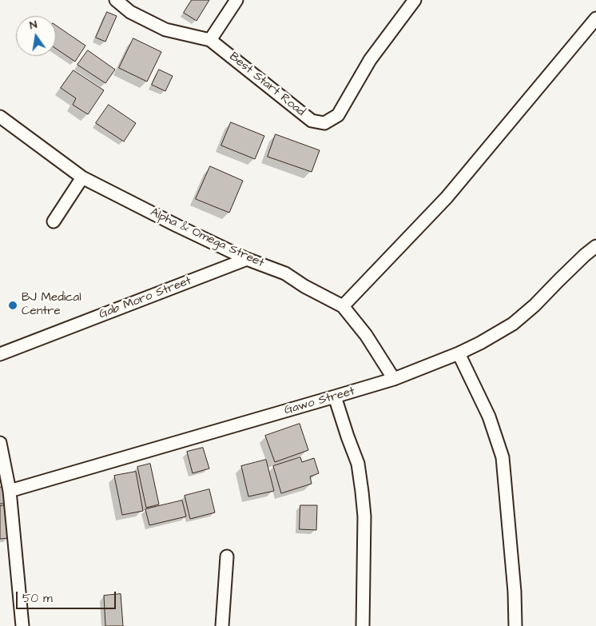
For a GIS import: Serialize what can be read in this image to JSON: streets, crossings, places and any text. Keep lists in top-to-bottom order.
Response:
{
  "streets": {
    "street": [
      "Best Start Road",
      "Alpha & Omega Street",
      "Gab Moro Street",
      "Gawo Street"
    ]
  },
  "crossings": [
    ["Alpha & Omega Street", "Gab Moro Street"],
    ["Alpha & Omega Street", "Gawo Street"]
  ],
  "places": ["BJ Medical Centre"],
  "scale_bar": "50 m",
  "north": "top"
}
